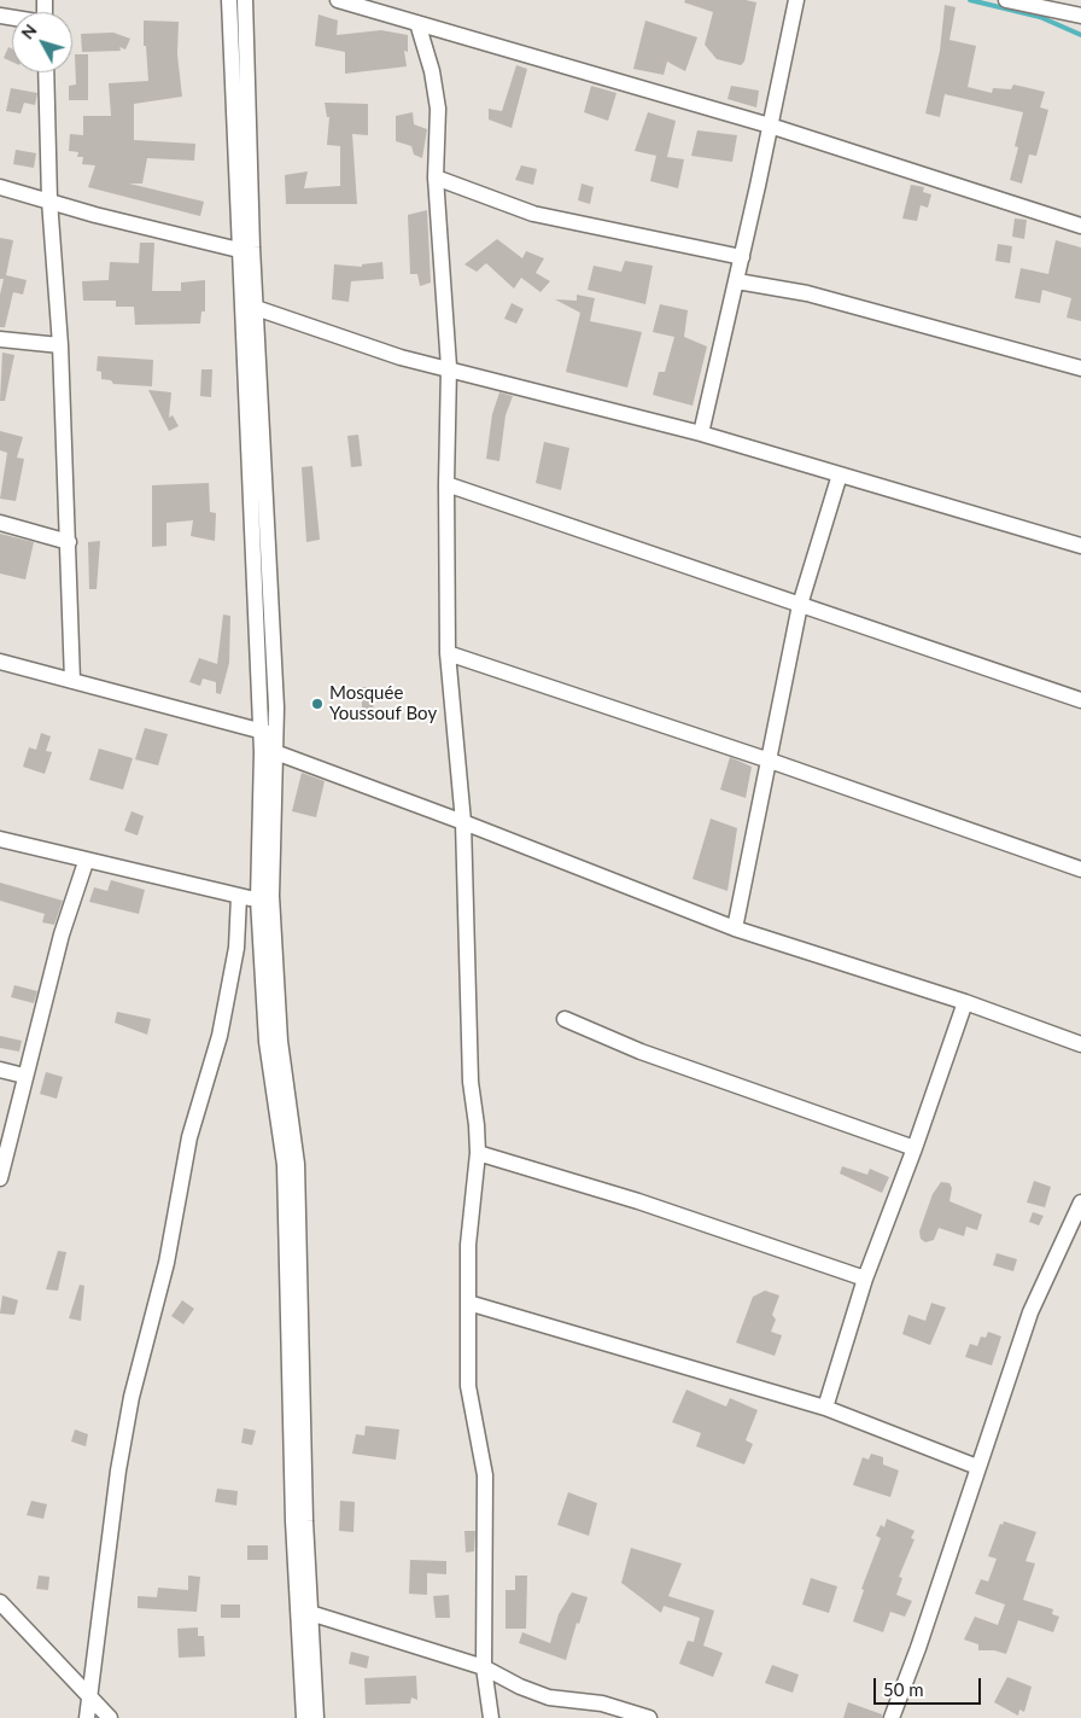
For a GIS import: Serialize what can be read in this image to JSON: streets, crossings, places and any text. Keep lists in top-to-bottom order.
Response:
{
  "places": ["Mosquée Youssouf Boy"],
  "scale_bar": "50 m",
  "north": "top left"
}
